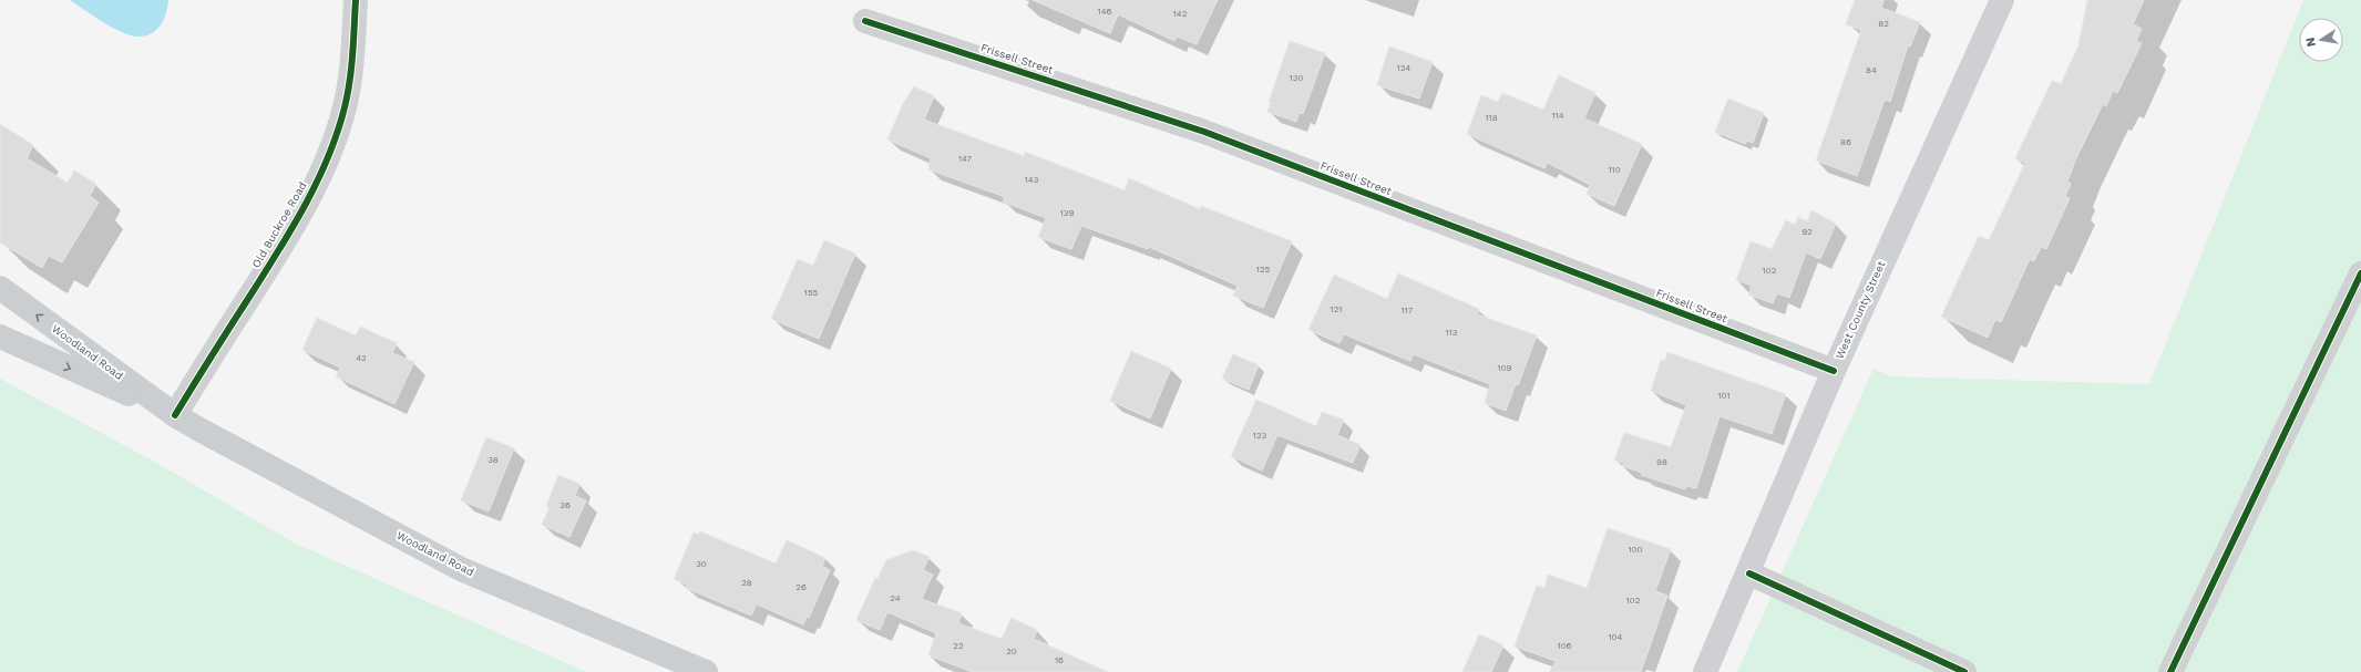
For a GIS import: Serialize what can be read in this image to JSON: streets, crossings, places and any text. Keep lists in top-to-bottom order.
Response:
{
  "streets": {
    "main road": ["West County Street", "Woodland Road"],
    "street": ["Frissell Street", "Old Buckroe Road"]
  },
  "crossings": [
    ["Frissell Street", "West County Street"],
    ["Old Buckroe Road", "Woodland Road"]
  ],
  "house_numbers": [
    "146",
    "142",
    "82",
    "124",
    "84",
    "130",
    "114",
    "118",
    "86",
    "147",
    "110",
    "143",
    "139",
    "92",
    "125",
    "102",
    "155",
    "121",
    "117",
    "113",
    "42",
    "109",
    "101",
    "123",
    "38",
    "98",
    "36",
    "100",
    "30",
    "28",
    "26",
    "24",
    "102",
    "104",
    "22",
    "106",
    "20",
    "16"
  ],
  "north": "left"
}
